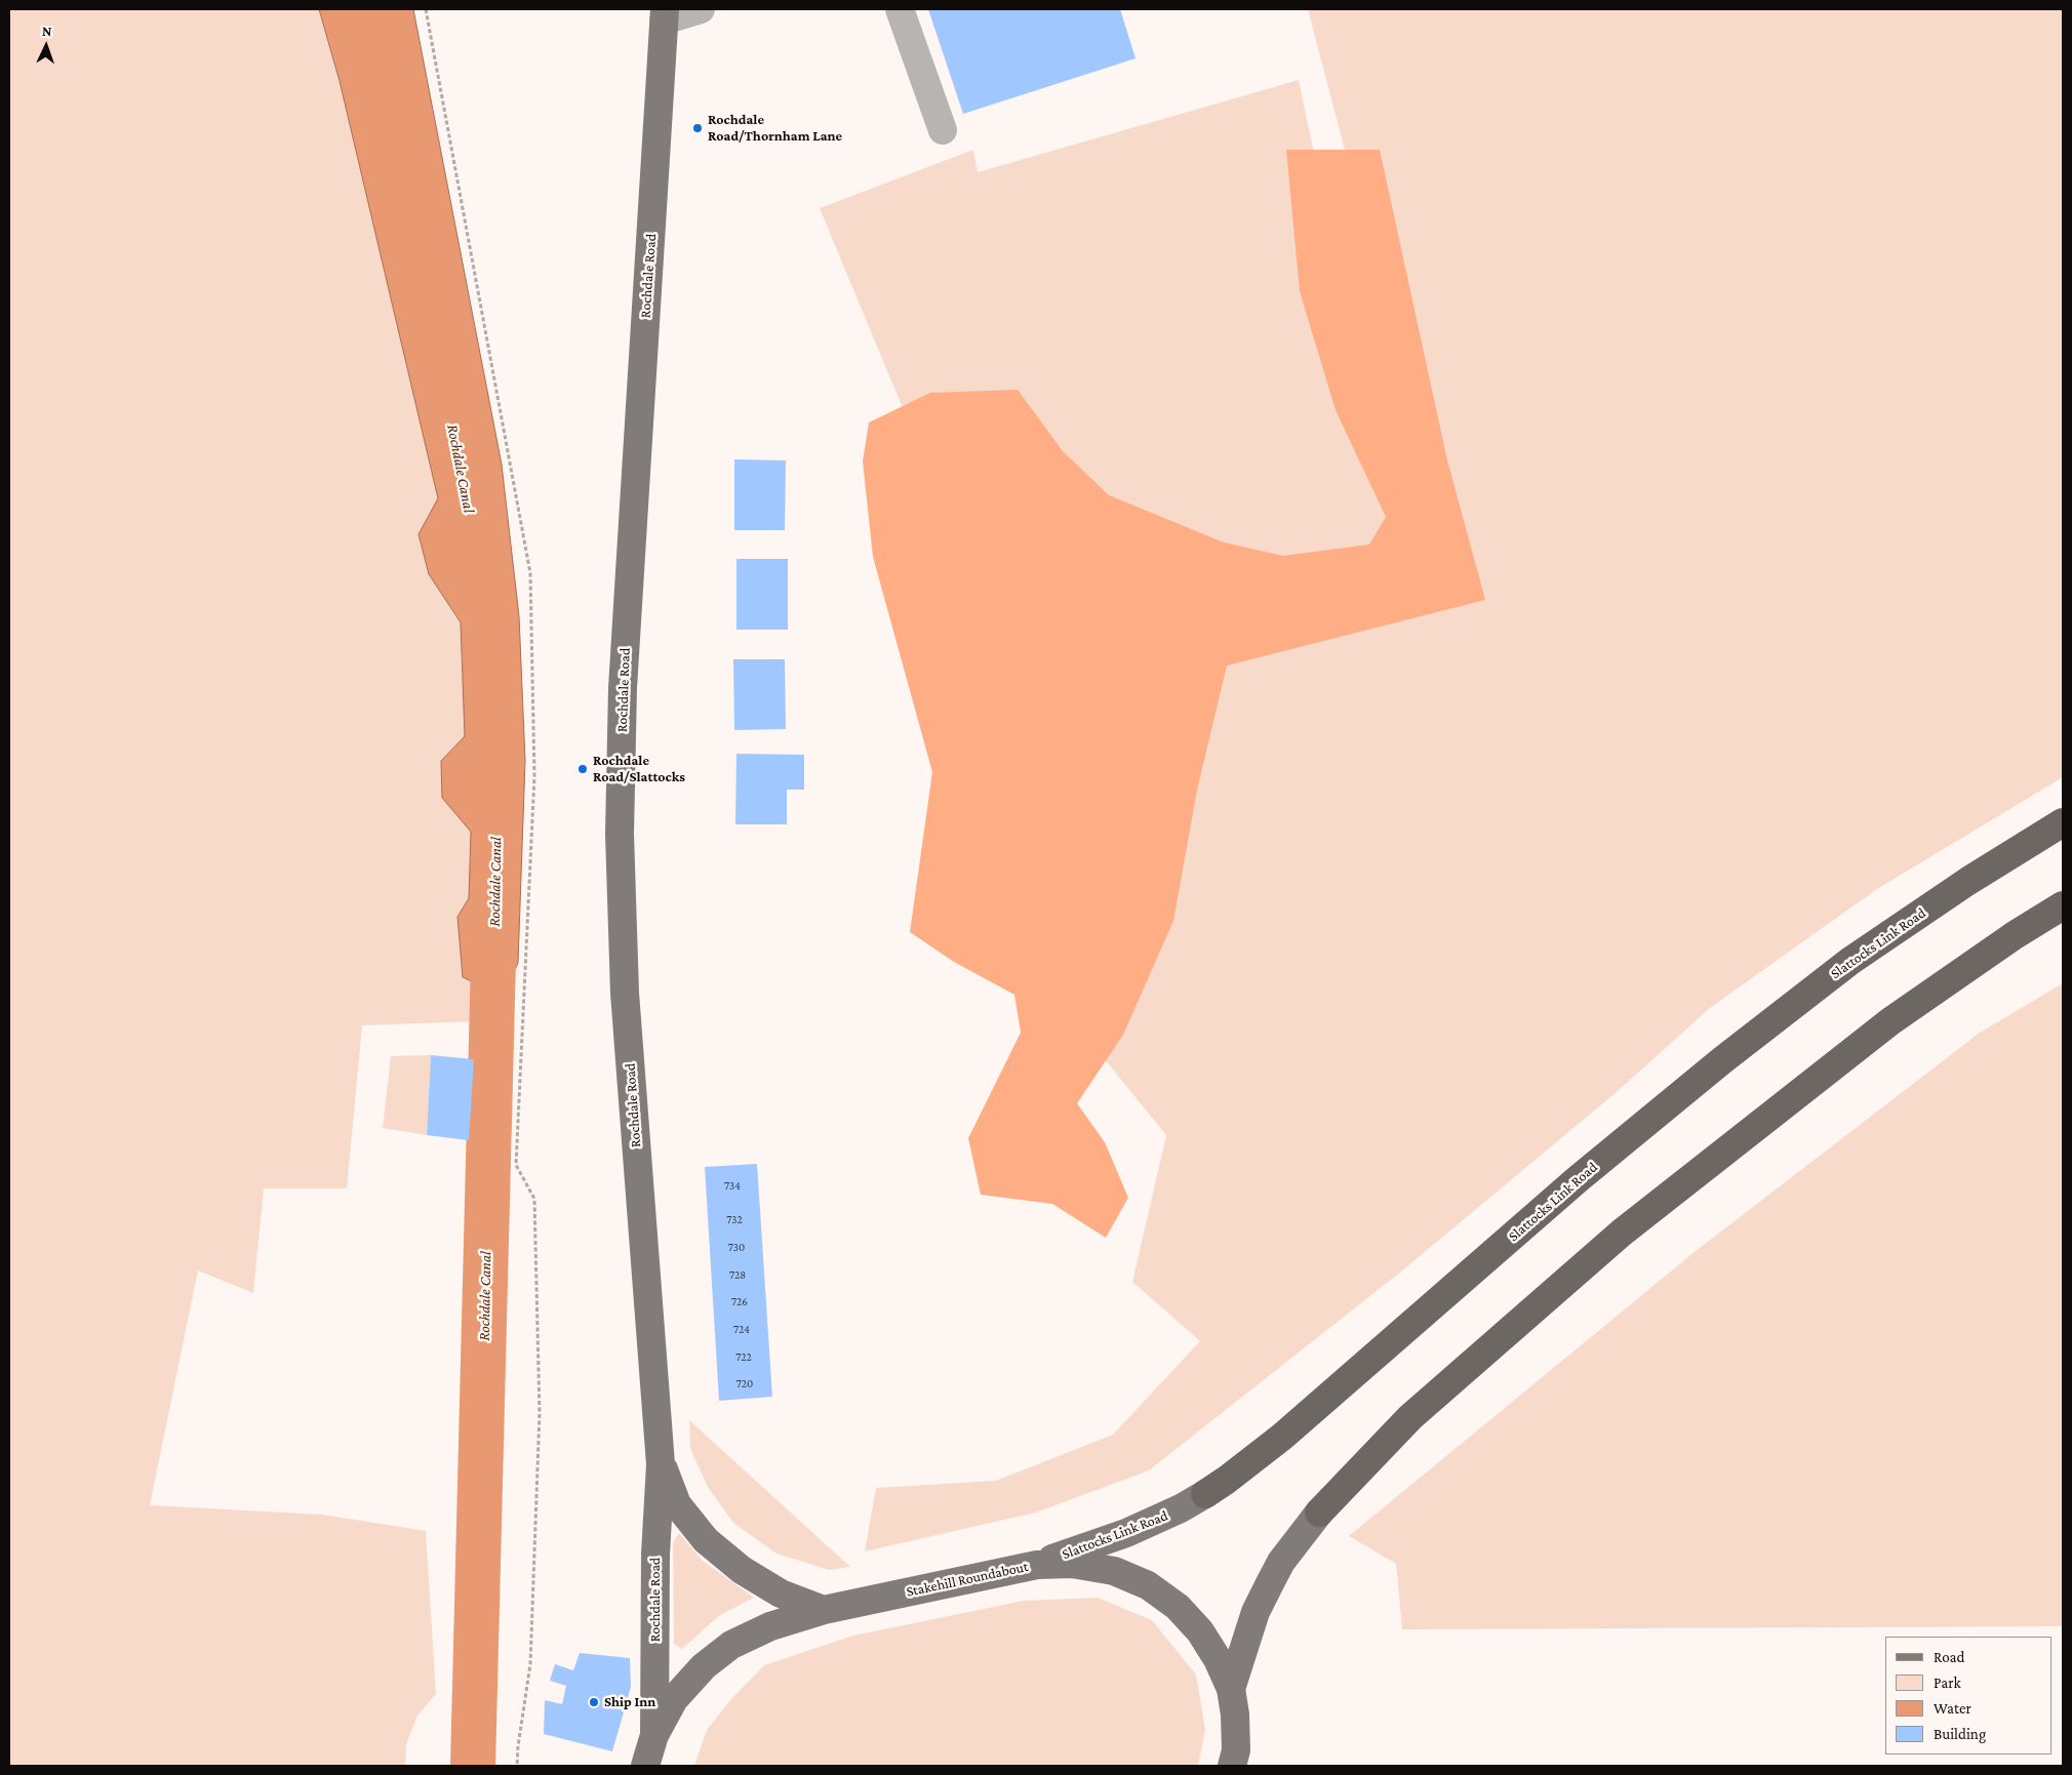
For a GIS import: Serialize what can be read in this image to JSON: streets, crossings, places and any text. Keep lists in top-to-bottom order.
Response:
{
  "streets": {
    "highway": ["Slattocks Link Road"],
    "main road": ["Rochdale Road", "Stakehill Roundabout"]
  },
  "crossings": [
    ["Rochdale Road", "Stakehill Roundabout"],
    ["Slattocks Link Road", "Stakehill Roundabout"]
  ],
  "water": ["Rochdale Canal"],
  "places": ["Rochdale Road/Thornham Lane", "Rochdale Road/Slattocks", "Ship Inn"],
  "house_numbers": [
    "734",
    "732",
    "730",
    "728",
    "726",
    "724",
    "722",
    "720"
  ],
  "legend": [
    "Road",
    "Park",
    "Water",
    "Building"
  ],
  "north": "top"
}
